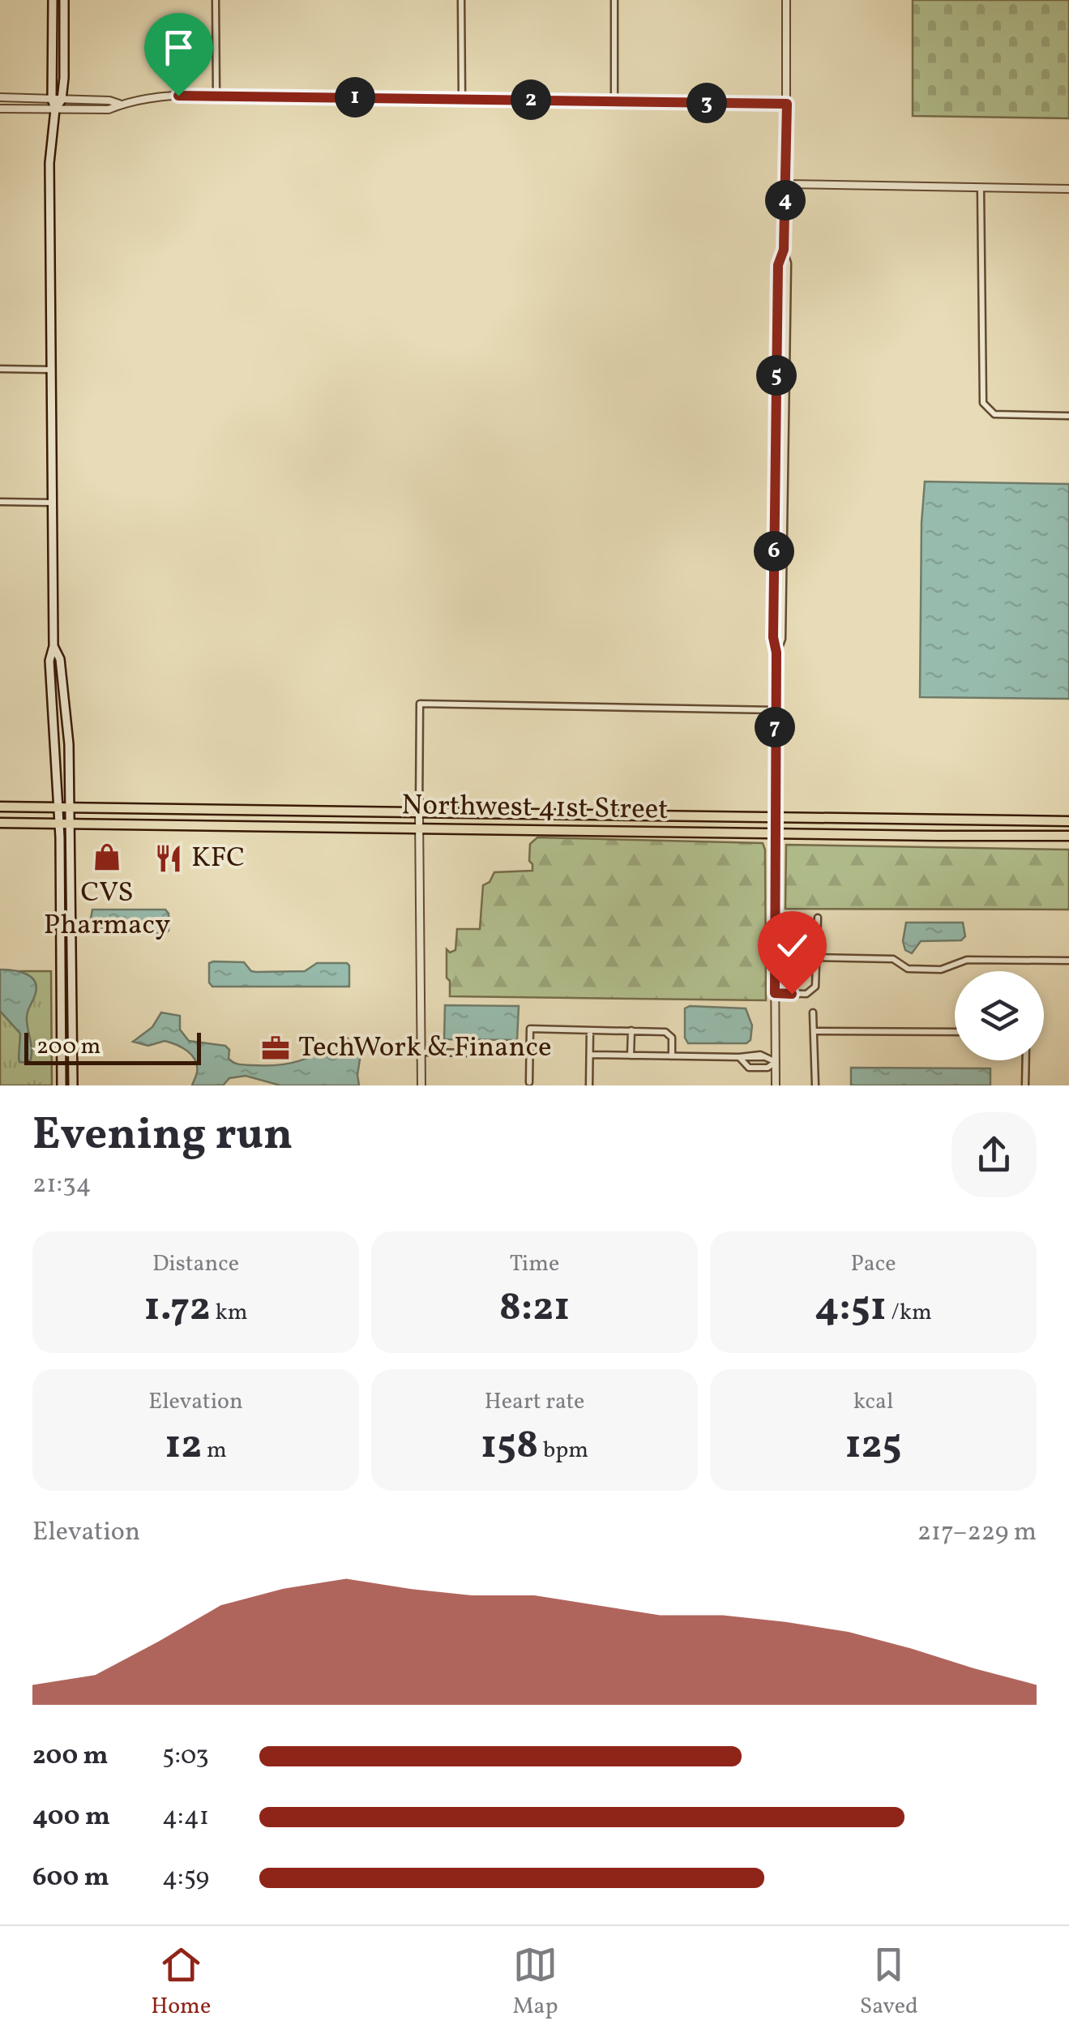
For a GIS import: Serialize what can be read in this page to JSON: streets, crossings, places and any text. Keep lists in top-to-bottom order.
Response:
{
  "streets": {
    "main road": ["Northwest 41st Street"]
  },
  "places": {
    "shop": ["CVS Pharmacy"],
    "restaurant": ["KFC"],
    "office": ["TechWork & Finance"]
  },
  "scale_bar": "200 m",
  "page": {
    "pins": [
      "1",
      "2",
      "3",
      "4",
      "5",
      "6",
      "7"
    ],
    "scale": "200 m",
    "heading": ["Evening run", "21:34"],
    "stats": [
      ["Distance", "1.72 km"],
      ["Time", "8:21"],
      ["Pace", "4:51 /km"],
      ["Elevation", "12 m"],
      ["Heart rate", "158 bpm"],
      ["kcal", "125"]
    ],
    "chart": ["Elevation", "217–229 m"],
    "list": [
      {
        "name": "200 m",
        "note": "5:03"
      },
      {
        "name": "400 m",
        "note": "4:41"
      },
      {
        "name": "600 m",
        "note": "4:59"
      }
    ],
    "tabs": ["Home", "Map", "Saved"]
  }
}
